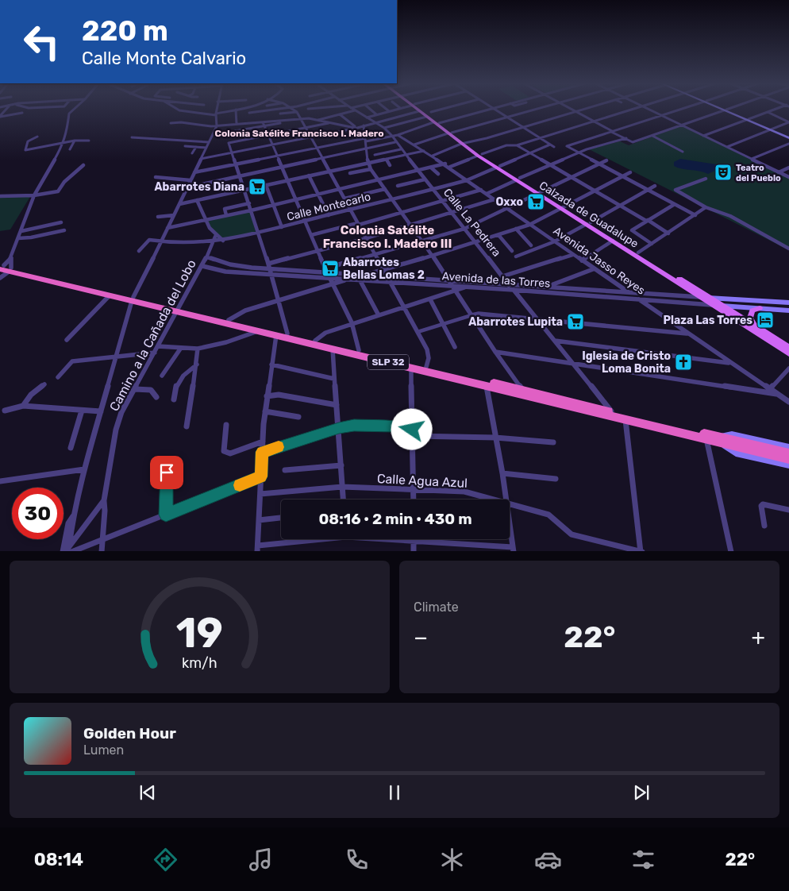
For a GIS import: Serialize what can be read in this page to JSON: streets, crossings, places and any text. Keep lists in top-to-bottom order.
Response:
{
  "streets": {
    "highway": ["SLP 32"],
    "main road": ["Calzada de Guadalupe", "Avenida de las Torres"],
    "street": [
      "Calle Montecarlo",
      "Calle La Pedrera",
      "Avenida Jasso Reyes",
      "Camino a la Cañada del Lobo",
      "Calle Agua Azul"
    ]
  },
  "crossings": [
    ["Calle Montecarlo", "Calzada de Guadalupe"],
    ["Calle Montecarlo", "Calle La Pedrera"],
    ["Calle Montecarlo", "Avenida Jasso Reyes"],
    ["Calle Montecarlo", "Camino a la Cañada del Lobo"],
    ["Calzada de Guadalupe", "Avenida de las Torres"],
    ["Calle La Pedrera", "Avenida de las Torres"],
    ["Calle La Pedrera", "SLP 32"],
    ["Avenida Jasso Reyes", "Avenida de las Torres"],
    ["Avenida de las Torres", "Camino a la Cañada del Lobo"],
    ["Camino a la Cañada del Lobo", "SLP 32"]
  ],
  "districts": ["Colonia Satélite Francisco I. Madero", "Colonia Satélite Francisco I. Madero III"],
  "places": {
    "theatre": ["Teatro del Pueblo"],
    "supermarket": [
      "Abarrotes Diana",
      "Oxxo",
      "Abarrotes Bellas Lomas 2",
      "Abarrotes Lupita"
    ],
    "hotel": ["Plaza Las Torres"],
    "church": ["Iglesia de Cristo Loma Bonita"]
  },
  "page": {
    "turn": ["220 m", "Calle Monte Calvario"],
    "limit": "30",
    "trip": "08:16 · 2 min · 430 m",
    "tile": "Climate",
    "heat": ["−", "22°", "+"],
    "song": ["Golden Hour", "Lumen"],
    "tabs": ["08:14", "22°"],
    "gauge": ["19", "km/h"]
  }
}
